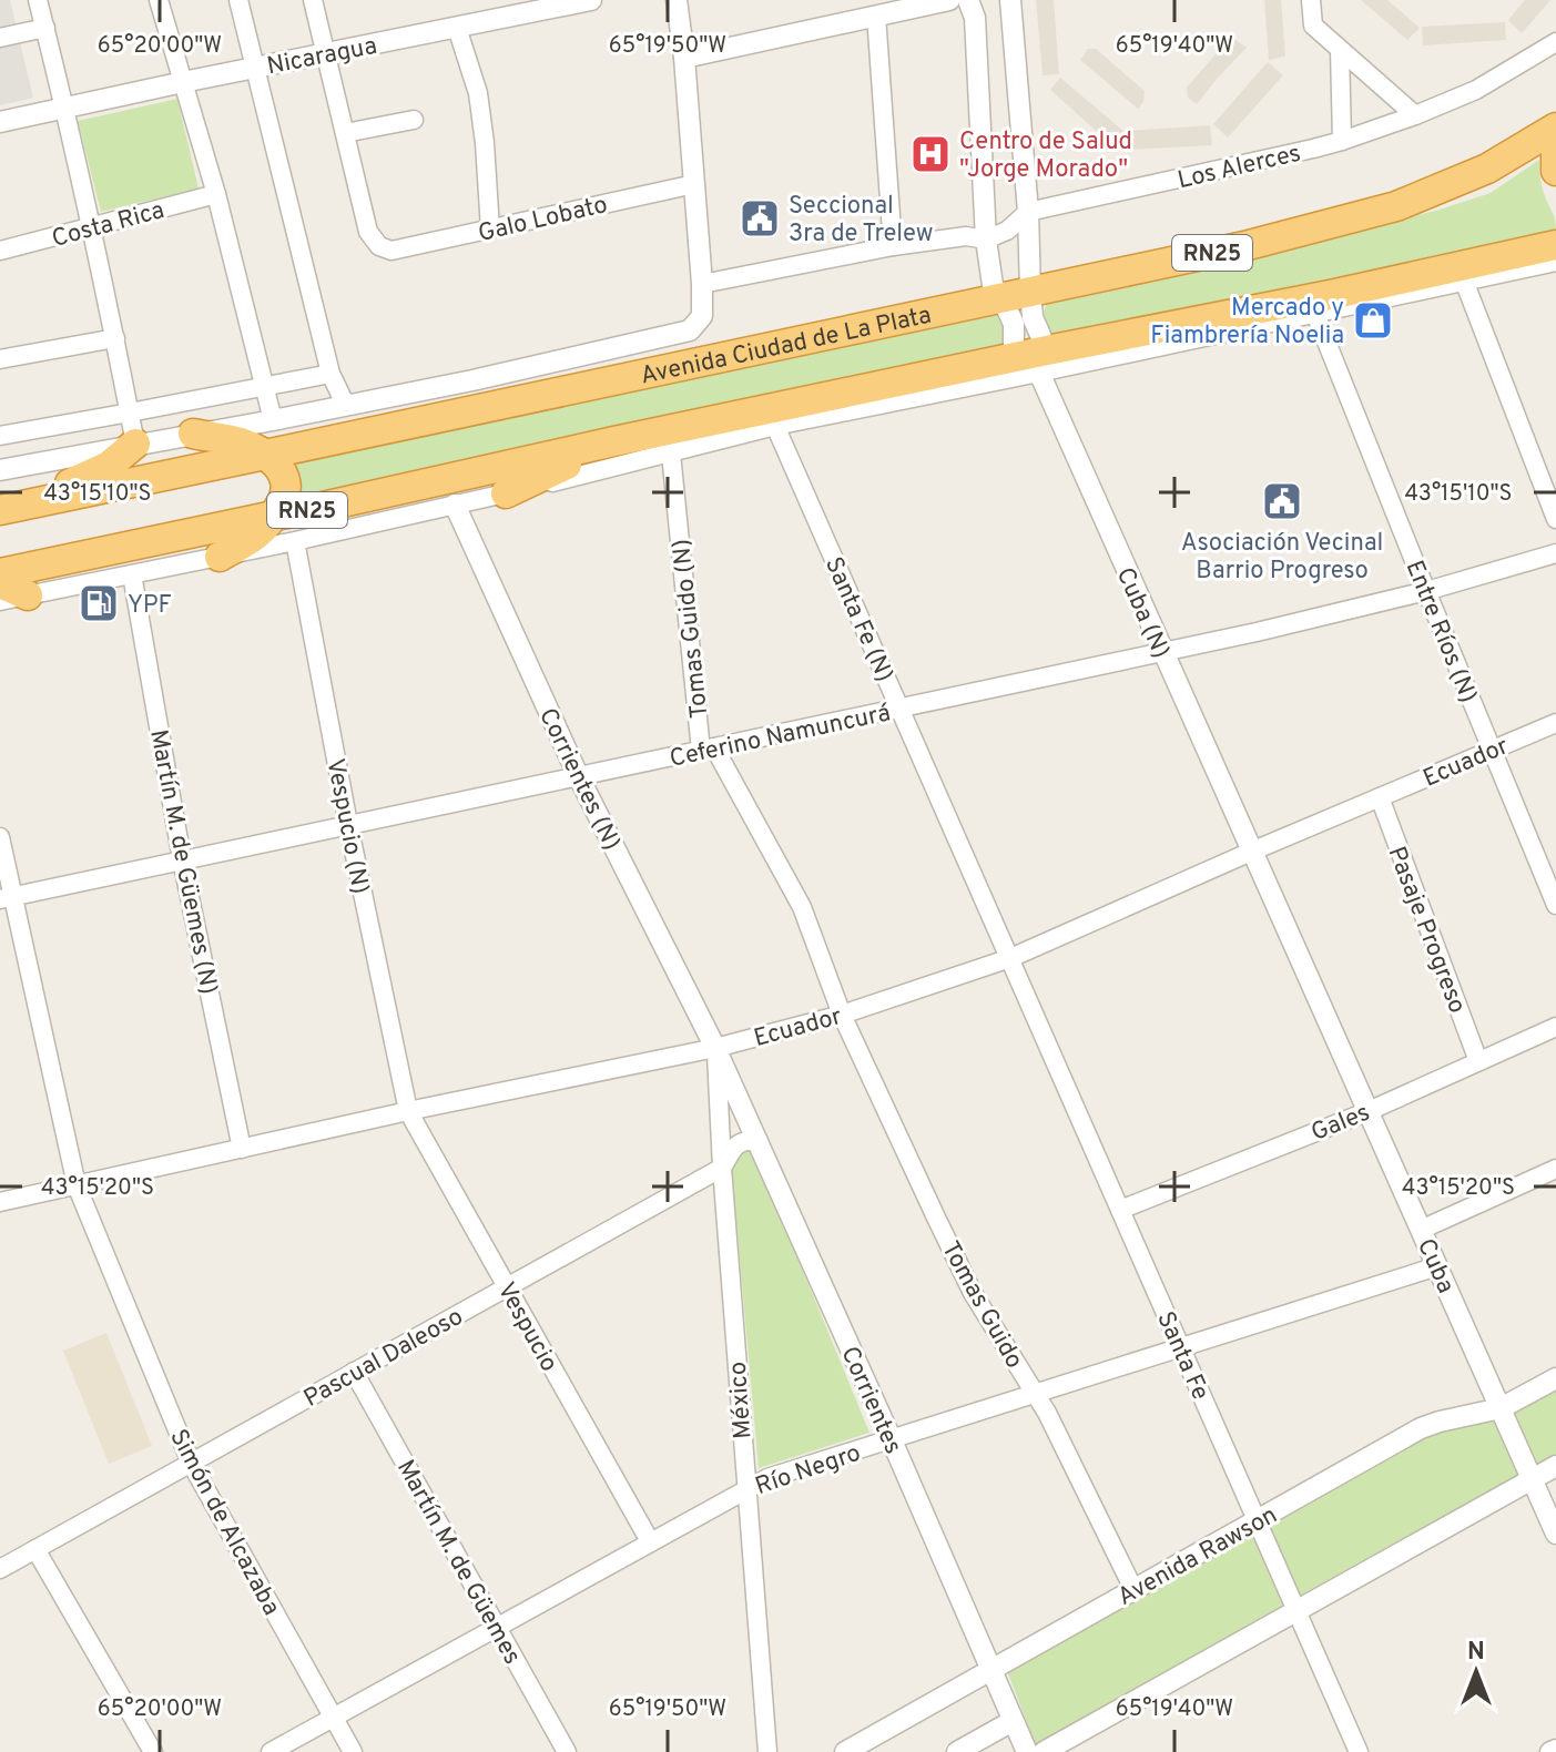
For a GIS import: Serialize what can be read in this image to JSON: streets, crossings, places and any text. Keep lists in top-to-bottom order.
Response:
{
  "streets": {
    "highway": ["RN25", "Avenida Ciudad de La Plata"],
    "street": [
      "Nicaragua",
      "Los Alerces",
      "Galo Lobato",
      "Costa Rica",
      "Cuba (N)",
      "Santa Fe (N)",
      "Tomas Guido (N)",
      "Entre Ríos (N)",
      "Ceferino Namuncurá",
      "Ecuador",
      "Corrientes (N)",
      "Vespucio (N)",
      "Martín M. de Güemes (N)",
      "Pasaje Progreso",
      "Gales",
      "Cuba",
      "Tomas Guido",
      "Vespucio",
      "Santa Fe",
      "Pascual Daleoso",
      "Corrientes",
      "México",
      "Río Negro",
      "Simón de Alcazaba",
      "Avenida Rawson",
      "Martín M. de Güemes"
    ]
  },
  "crossings": [
    ["RN25", "Cuba (N)"],
    ["RN25", "Entre Ríos (N)"],
    ["Avenida Ciudad de La Plata", "Cuba (N)"],
    ["Cuba (N)", "Ceferino Namuncurá"],
    ["Cuba (N)", "Ecuador"],
    ["Cuba (N)", "Cuba"],
    ["Santa Fe (N)", "Ceferino Namuncurá"],
    ["Santa Fe (N)", "Ecuador"],
    ["Santa Fe (N)", "Santa Fe"],
    ["Tomas Guido (N)", "Ceferino Namuncurá"],
    ["Tomas Guido (N)", "Ecuador"],
    ["Tomas Guido (N)", "Tomas Guido"],
    ["Entre Ríos (N)", "Ceferino Namuncurá"],
    ["Entre Ríos (N)", "Ecuador"],
    ["Ceferino Namuncurá", "Corrientes (N)"],
    ["Ceferino Namuncurá", "Vespucio (N)"],
    ["Ceferino Namuncurá", "Martín M. de Güemes (N)"],
    ["Ceferino Namuncurá", "Simón de Alcazaba"],
    ["Ecuador", "Corrientes (N)"],
    ["Ecuador", "Vespucio (N)"],
    ["Ecuador", "Martín M. de Güemes (N)"],
    ["Ecuador", "Pasaje Progreso"],
    ["Ecuador", "Cuba"],
    ["Ecuador", "Tomas Guido"],
    ["Ecuador", "Vespucio"],
    ["Ecuador", "Santa Fe"],
    ["Ecuador", "Corrientes"],
    ["Ecuador", "México"],
    ["Ecuador", "Simón de Alcazaba"],
    ["Corrientes (N)", "Corrientes"],
    ["Corrientes (N)", "México"],
    ["Vespucio (N)", "Vespucio"],
    ["Pasaje Progreso", "Gales"],
    ["Gales", "Cuba"],
    ["Gales", "Santa Fe"],
    ["Cuba", "Río Negro"],
    ["Cuba", "Avenida Rawson"],
    ["Tomas Guido", "Río Negro"],
    ["Tomas Guido", "Avenida Rawson"],
    ["Vespucio", "Pascual Daleoso"],
    ["Vespucio", "Río Negro"],
    ["Santa Fe", "Río Negro"],
    ["Santa Fe", "Avenida Rawson"],
    ["Pascual Daleoso", "Corrientes"],
    ["Pascual Daleoso", "México"],
    ["Pascual Daleoso", "Simón de Alcazaba"],
    ["Pascual Daleoso", "Martín M. de Güemes"],
    ["Corrientes", "México"],
    ["Corrientes", "Río Negro"],
    ["Corrientes", "Avenida Rawson"],
    ["México", "Río Negro"],
    ["Río Negro", "Simón de Alcazaba"],
    ["Río Negro", "Martín M. de Güemes"]
  ],
  "places": {
    "hospital": ["Centro de Salud \"Jorge Morado\""],
    "public building": ["Seccional 3ra de Trelew", "Asociación Vecinal Barrio Progreso"],
    "shop": ["Mercado y Fiambrería Noelia"],
    "fuel station": ["YPF"]
  },
  "north": "top",
  "coordinates": [
    "65°20'00\"W",
    "65°19'50\"W",
    "65°19'40\"W",
    "43°15'10\"S",
    "43°15'20\"S"
  ]
}
